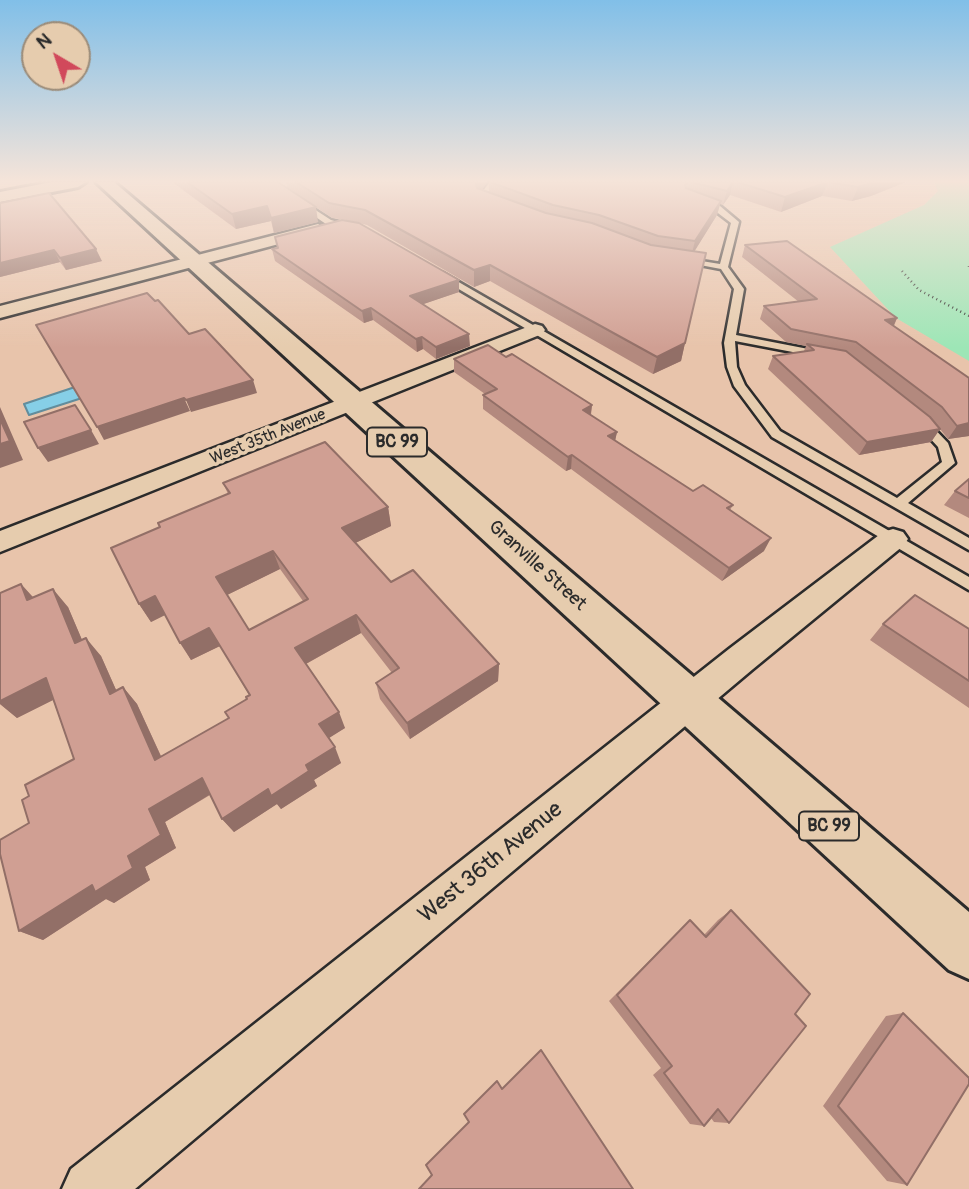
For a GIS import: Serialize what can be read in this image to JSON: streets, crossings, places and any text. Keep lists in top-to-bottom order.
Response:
{
  "streets": {
    "main road": ["BC 99", "Granville Street"],
    "street": ["West 35th Avenue", "West 36th Avenue"]
  },
  "crossings": [
    ["West 35th Avenue", "Granville Street"],
    ["Granville Street", "West 36th Avenue"]
  ],
  "north": "top left"
}
